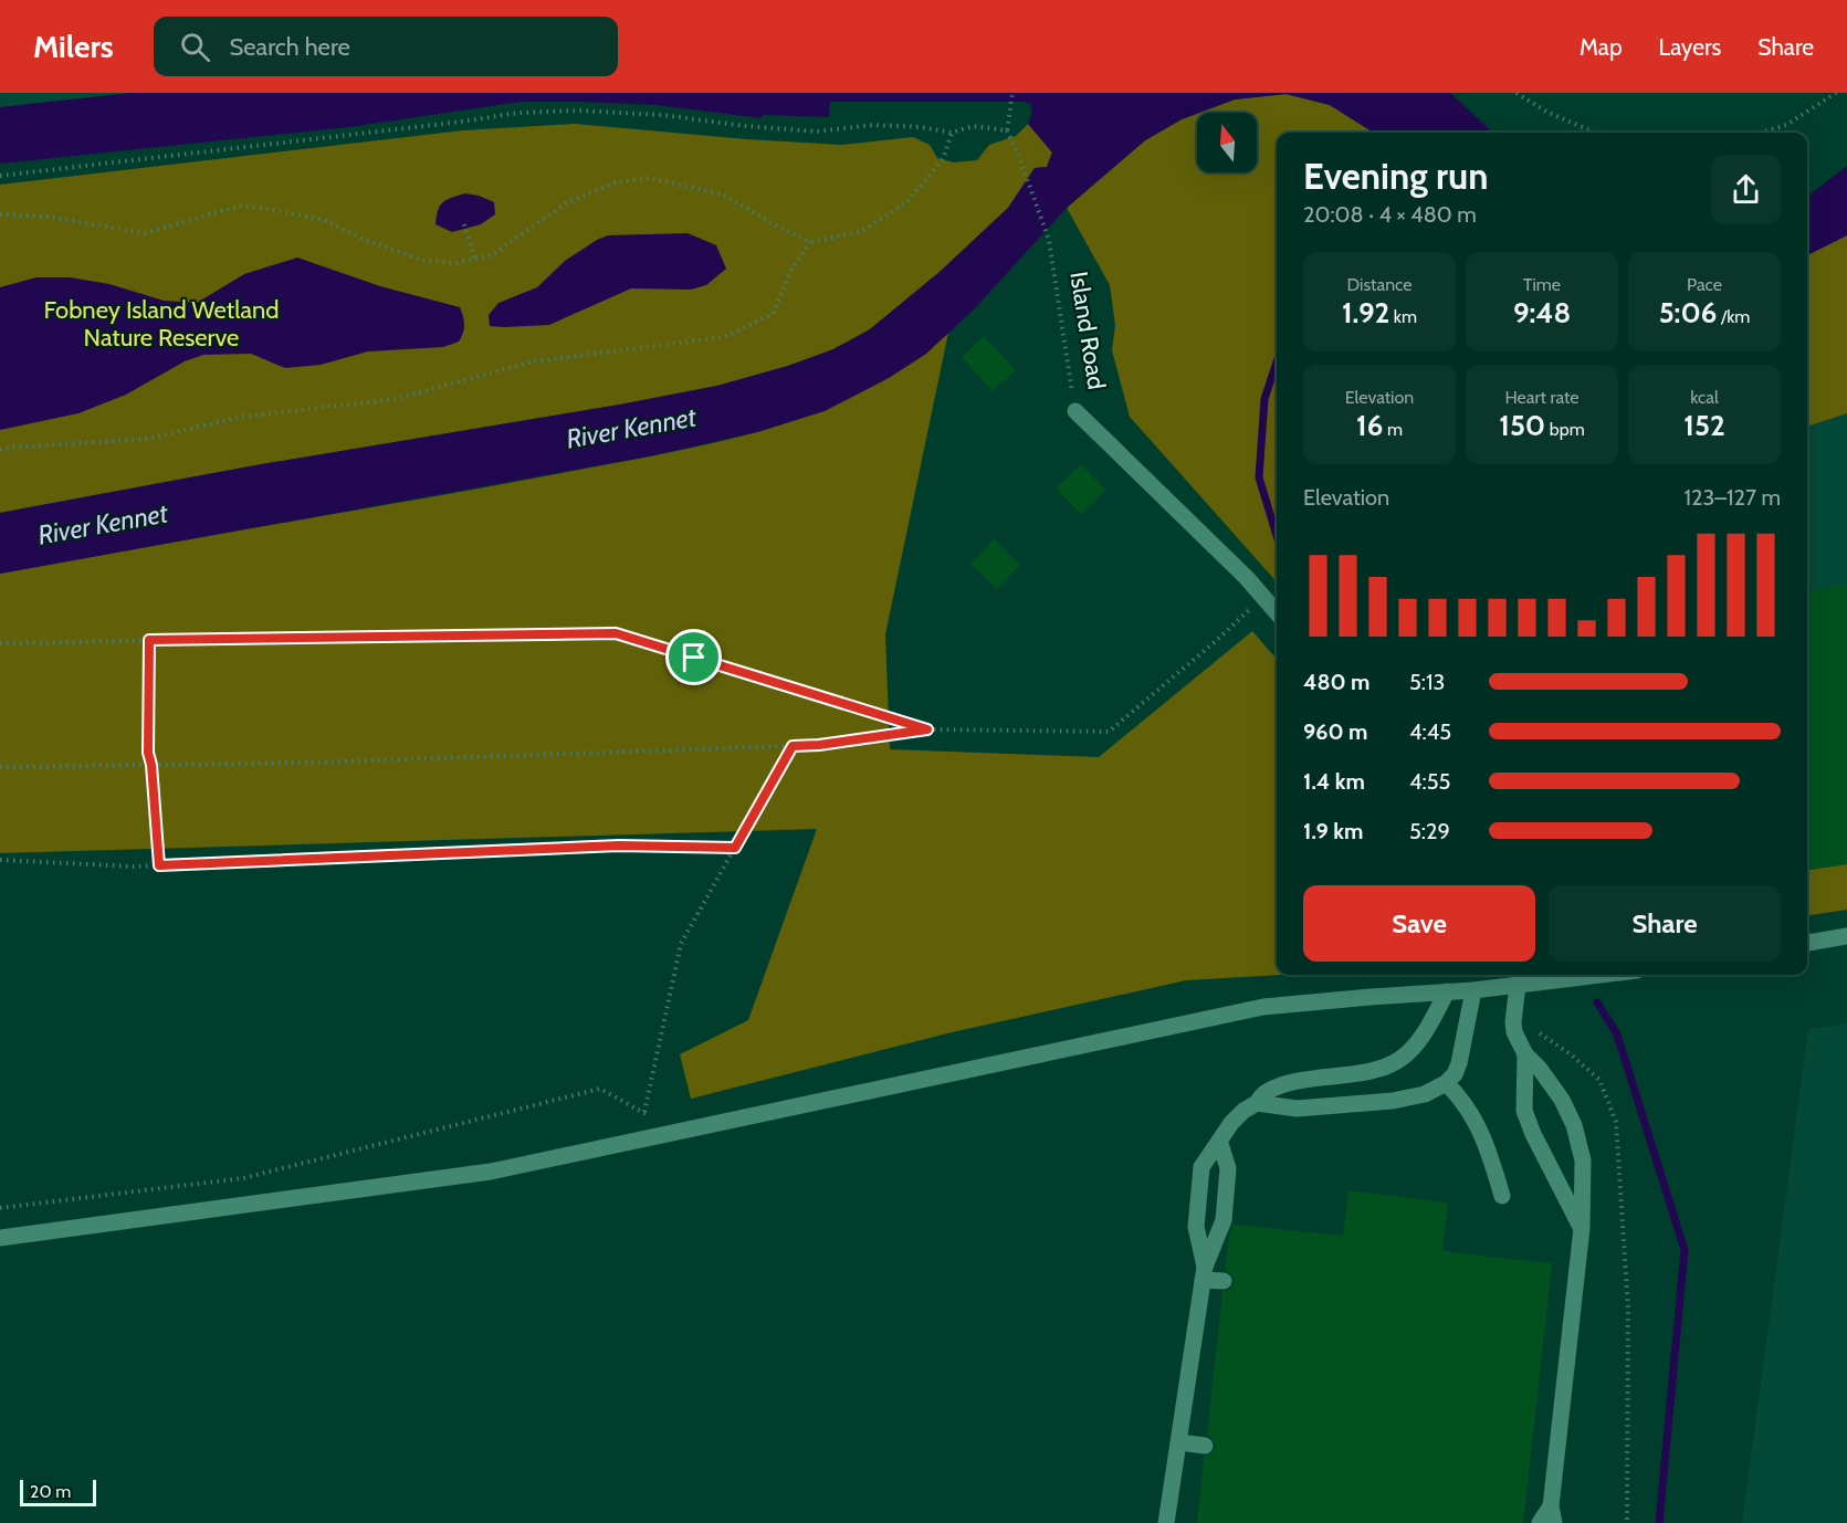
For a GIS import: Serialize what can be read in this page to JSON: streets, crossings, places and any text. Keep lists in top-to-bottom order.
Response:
{
  "streets": {
    "street": ["Island Road"]
  },
  "water": ["River Kennet"],
  "parks": ["Fobney Island Wetland Nature Reserve"],
  "scale_bar": "20 m",
  "north": "top",
  "page": {
    "header": "Milers",
    "search": "Search here",
    "nav": ["Map", "Layers", "Share"],
    "heading": ["Evening run", "20:08 · 4 × 480 m"],
    "stats": [
      ["Distance", "1.92 km"],
      ["Time", "9:48"],
      ["Pace", "5:06 /km"],
      ["Elevation", "16 m"],
      ["Heart rate", "150 bpm"],
      ["kcal", "152"]
    ],
    "chart": ["Elevation", "123–127 m"],
    "list": [
      {
        "name": "480 m",
        "note": "5:13"
      },
      {
        "name": "960 m",
        "note": "4:45"
      },
      {
        "name": "1.4 km",
        "note": "4:55"
      },
      {
        "name": "1.9 km",
        "note": "5:29"
      }
    ],
    "buttons": ["Save", "Share"],
    "scale": "20 m"
  }
}
